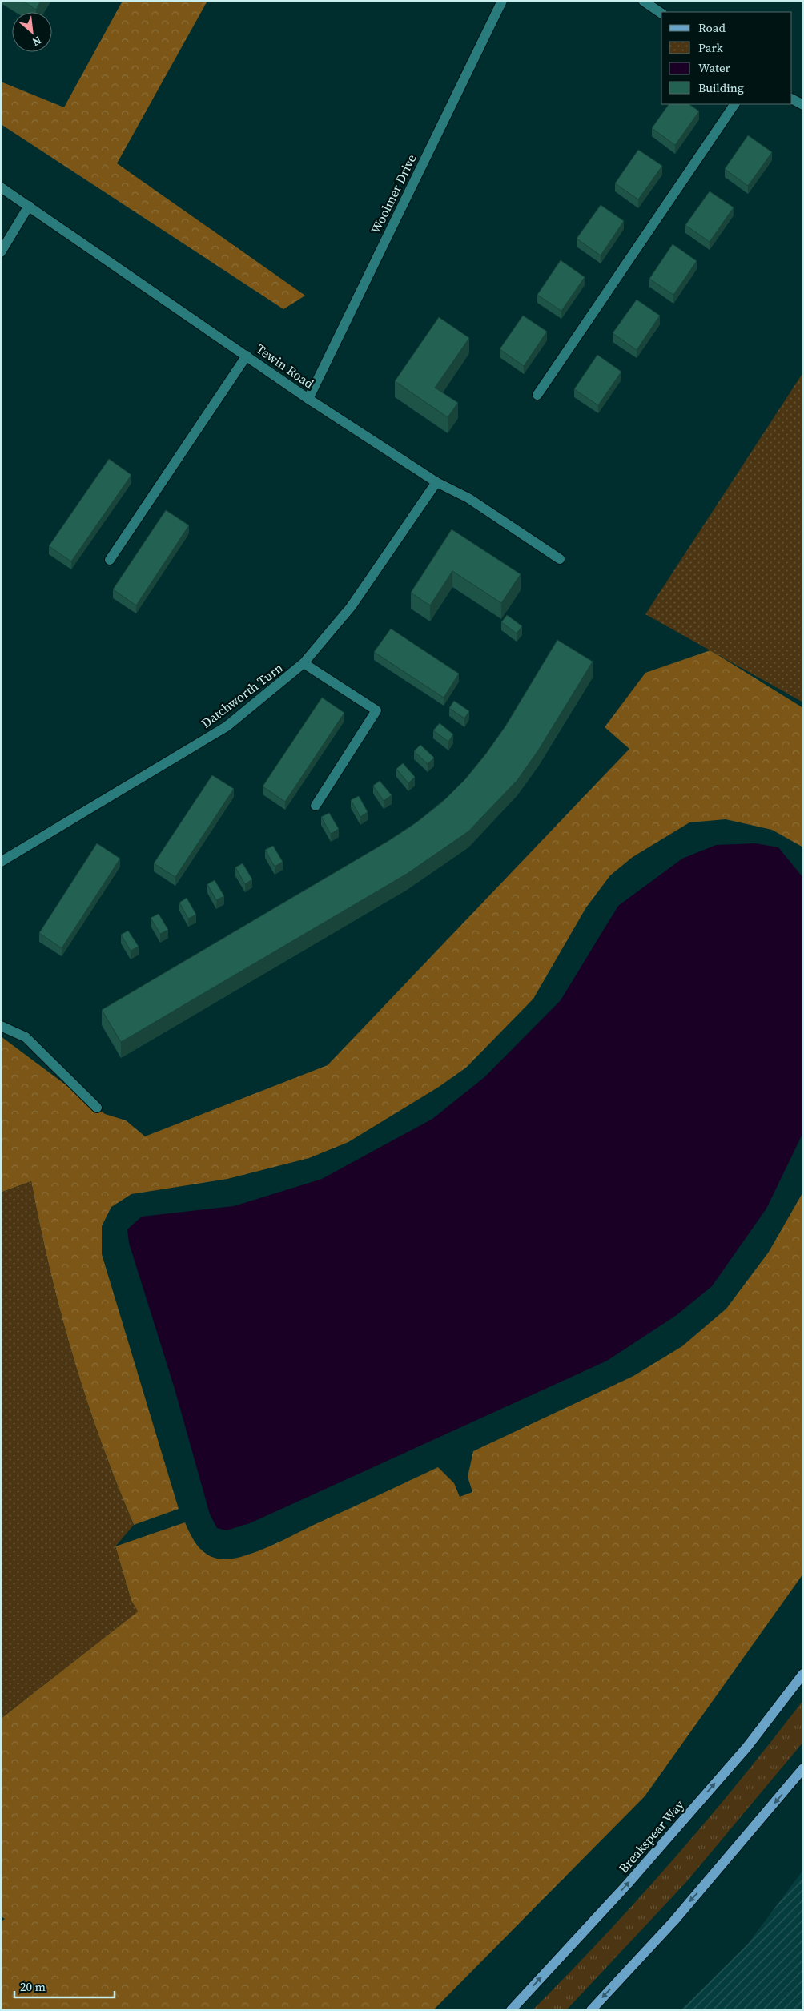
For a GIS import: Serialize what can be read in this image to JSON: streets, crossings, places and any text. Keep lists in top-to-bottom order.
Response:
{
  "streets": {
    "main road": ["Breakspear Way"],
    "street": ["Woolmer Drive", "Tewin Road", "Datchworth Turn"]
  },
  "crossings": [
    ["Woolmer Drive", "Tewin Road"],
    ["Tewin Road", "Datchworth Turn"]
  ],
  "legend": [
    "Road",
    "Park",
    "Water",
    "Building"
  ],
  "scale_bar": "20 m",
  "north": "bottom right"
}
